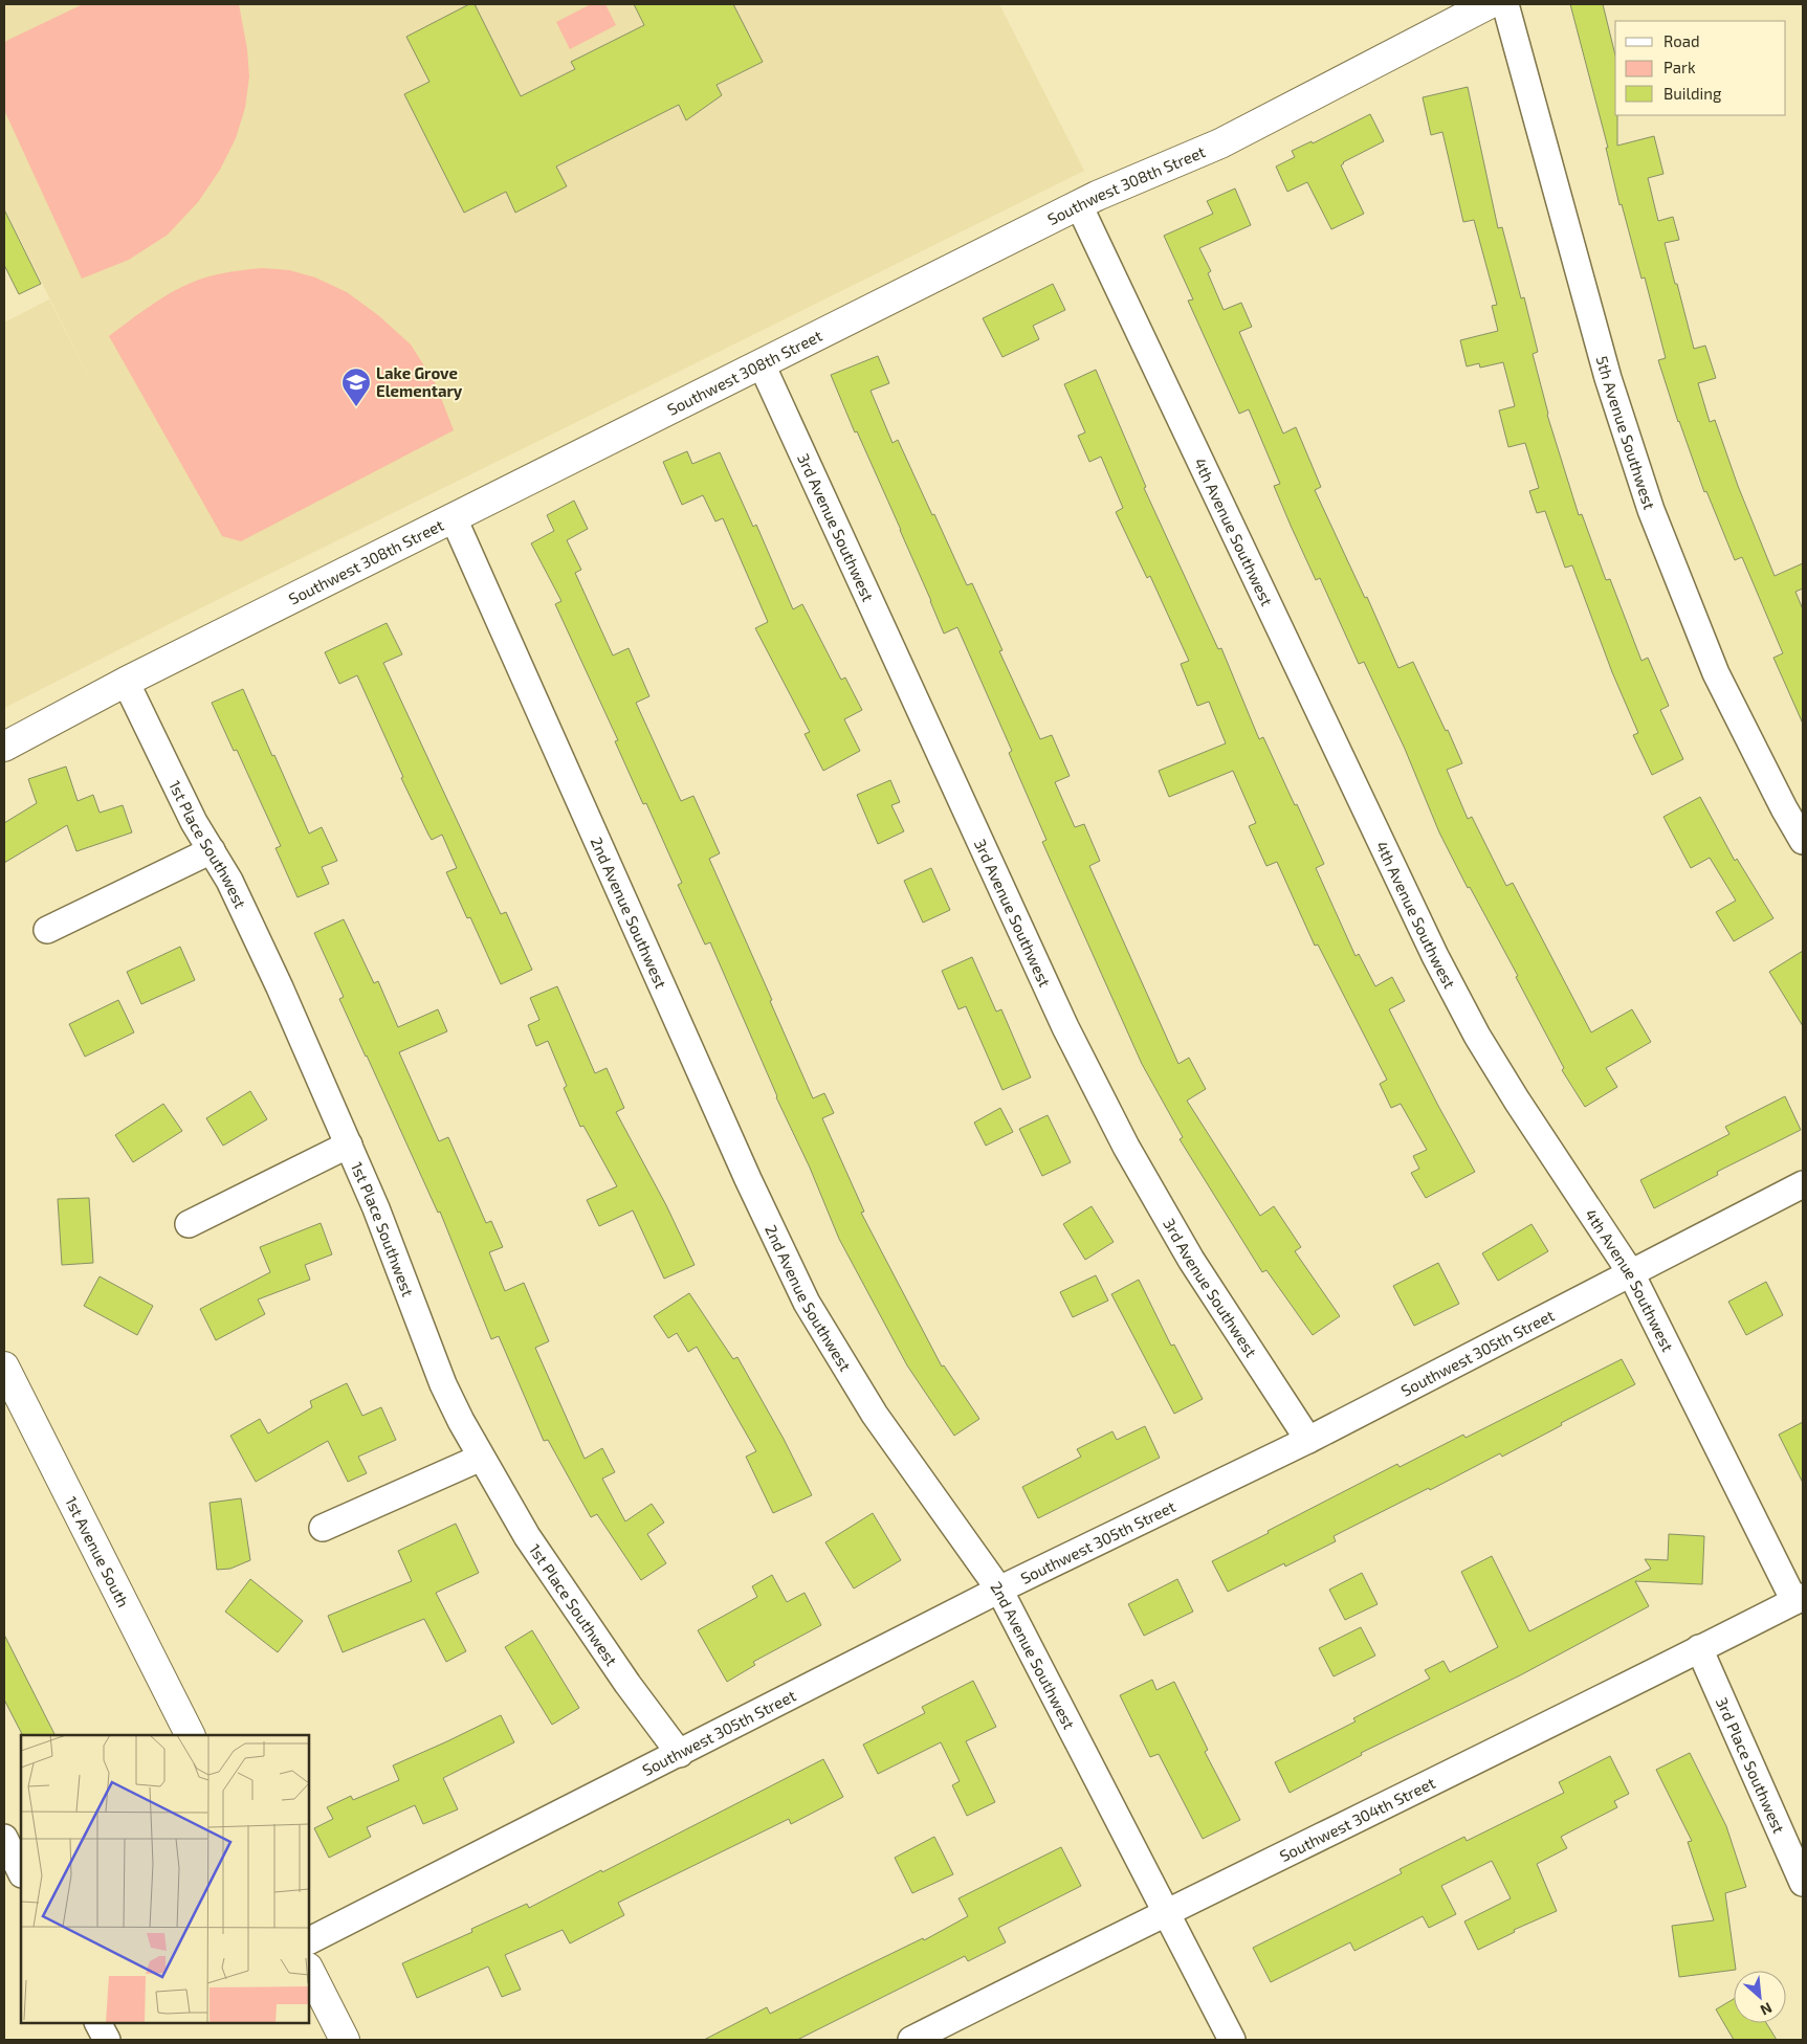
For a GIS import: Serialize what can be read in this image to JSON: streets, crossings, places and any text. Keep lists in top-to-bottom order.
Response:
{
  "streets": {
    "street": [
      "Southwest 308th Street",
      "5th Avenue Southwest",
      "3rd Avenue Southwest",
      "4th Avenue Southwest",
      "1st Place Southwest",
      "2nd Avenue Southwest",
      "Southwest 305th Street",
      "1st Avenue South",
      "3rd Place Southwest",
      "Southwest 304th Street"
    ]
  },
  "crossings": [
    ["Southwest 308th Street", "3rd Avenue Southwest"],
    ["Southwest 308th Street", "4th Avenue Southwest"],
    ["Southwest 308th Street", "1st Place Southwest"],
    ["Southwest 308th Street", "2nd Avenue Southwest"],
    ["3rd Avenue Southwest", "Southwest 305th Street"],
    ["4th Avenue Southwest", "Southwest 305th Street"],
    ["4th Avenue Southwest", "Southwest 304th Street"],
    ["1st Place Southwest", "Southwest 305th Street"],
    ["2nd Avenue Southwest", "Southwest 305th Street"],
    ["2nd Avenue Southwest", "Southwest 304th Street"],
    ["3rd Place Southwest", "Southwest 304th Street"]
  ],
  "places": {
    "school or university": ["Lake Grove Elementary"]
  },
  "legend": ["Road", "Park", "Building"],
  "north": "bottom right"
}
